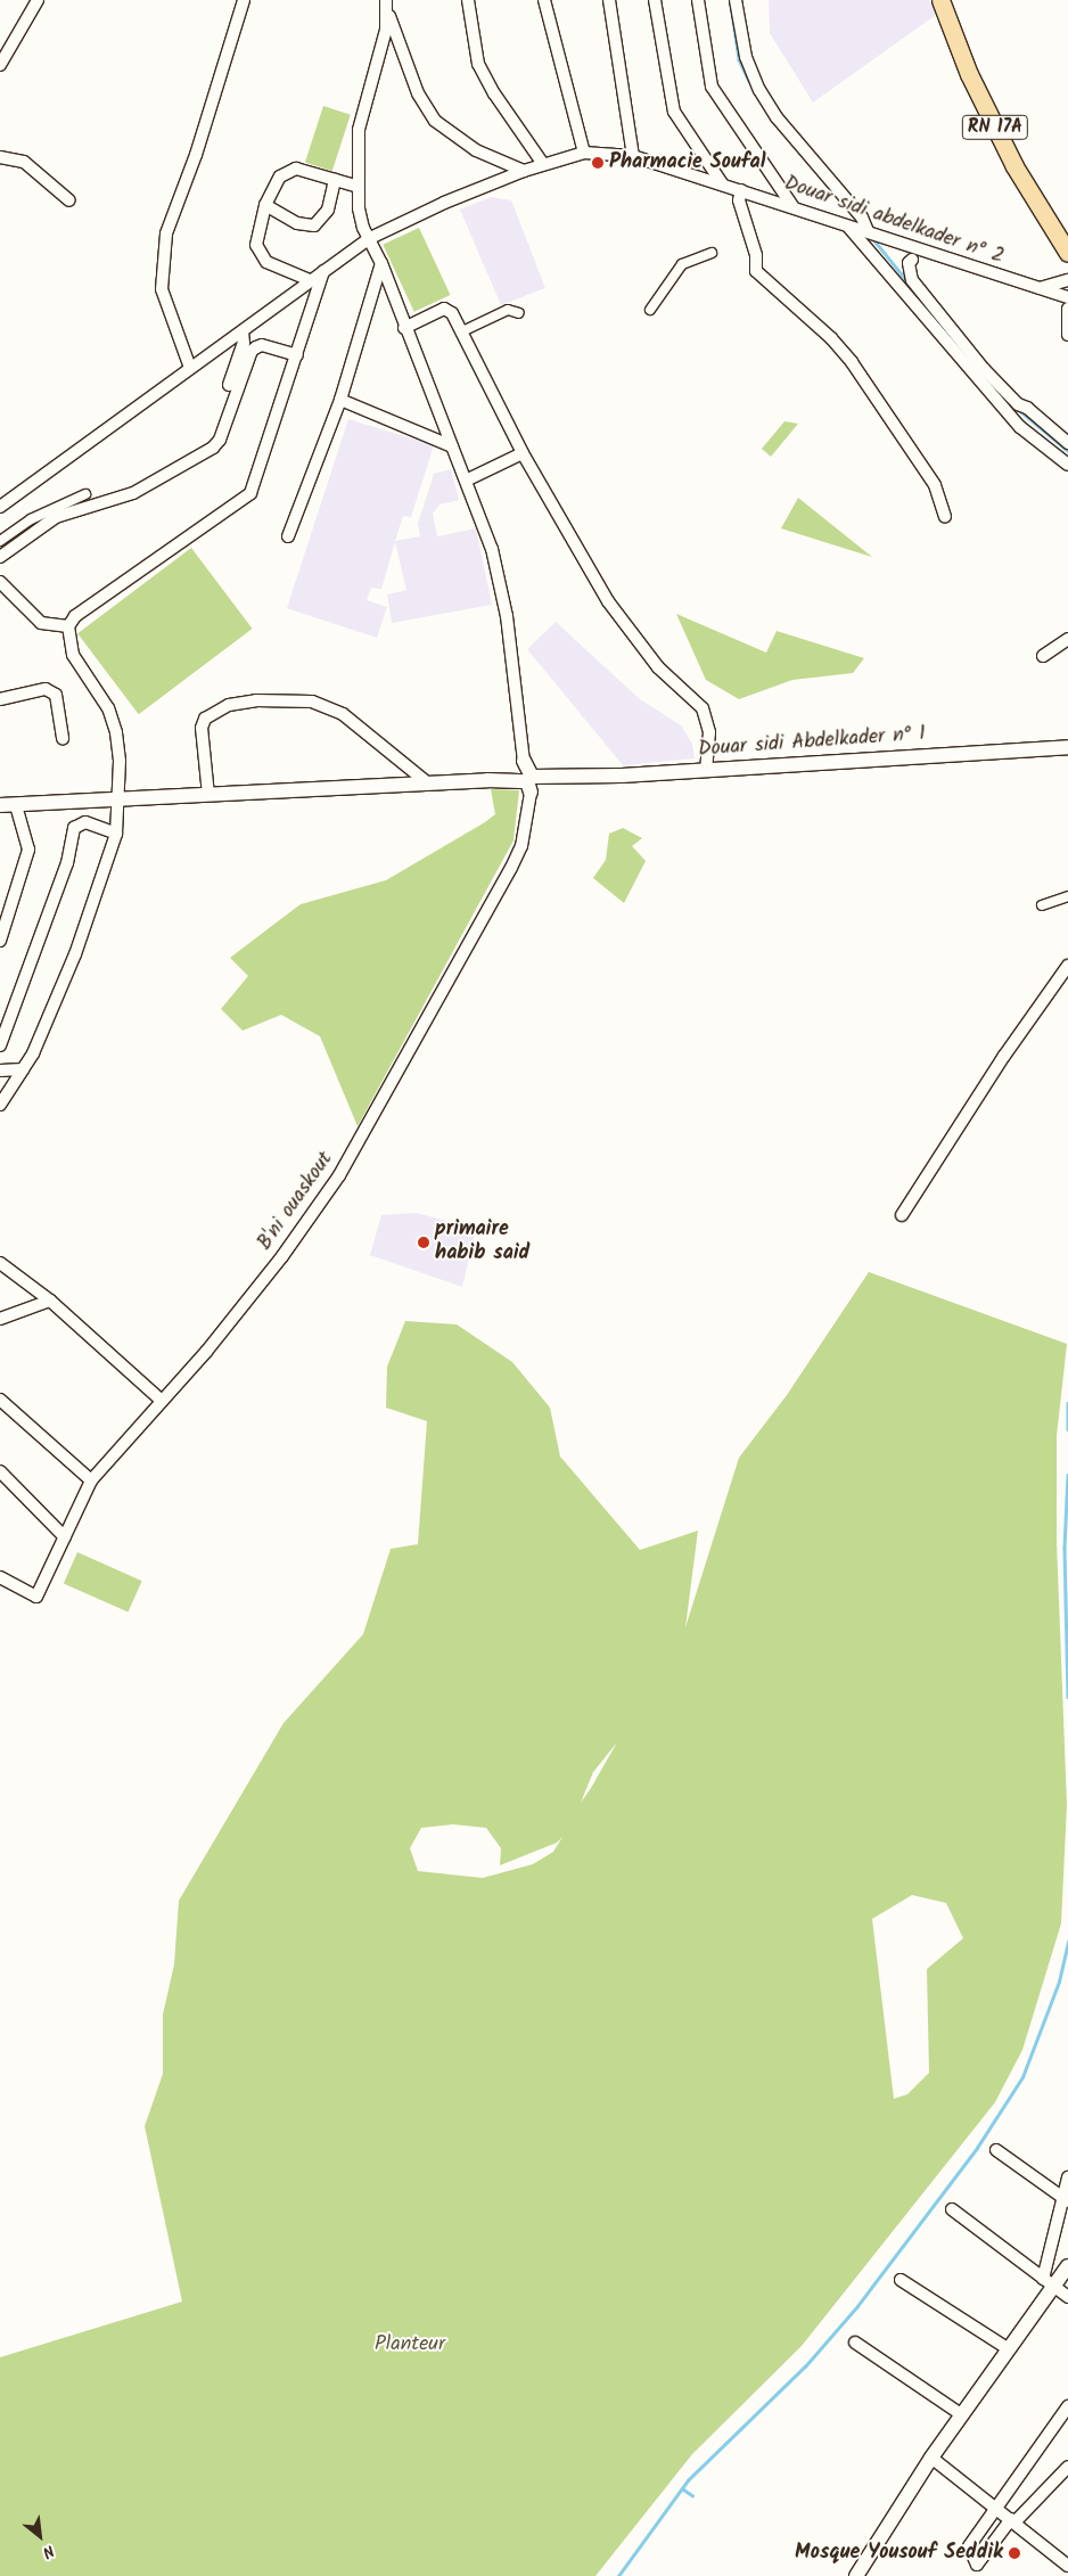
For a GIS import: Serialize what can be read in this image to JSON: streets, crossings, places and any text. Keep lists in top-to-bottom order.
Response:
{
  "streets": {
    "main road": ["RN 17A"],
    "street": ["Douar sidi abdelkader n° 2", "Douar sidi Abdelkader n° 1", "B'ni ouaskout"]
  },
  "crossings": [
    ["Douar sidi Abdelkader n° 1", "B'ni ouaskout"]
  ],
  "parks": ["Planteur"],
  "places": ["Pharmacie Soufal", "primaire habib said", "Mosque Yousouf Seddik"],
  "north": "bottom right"
}
